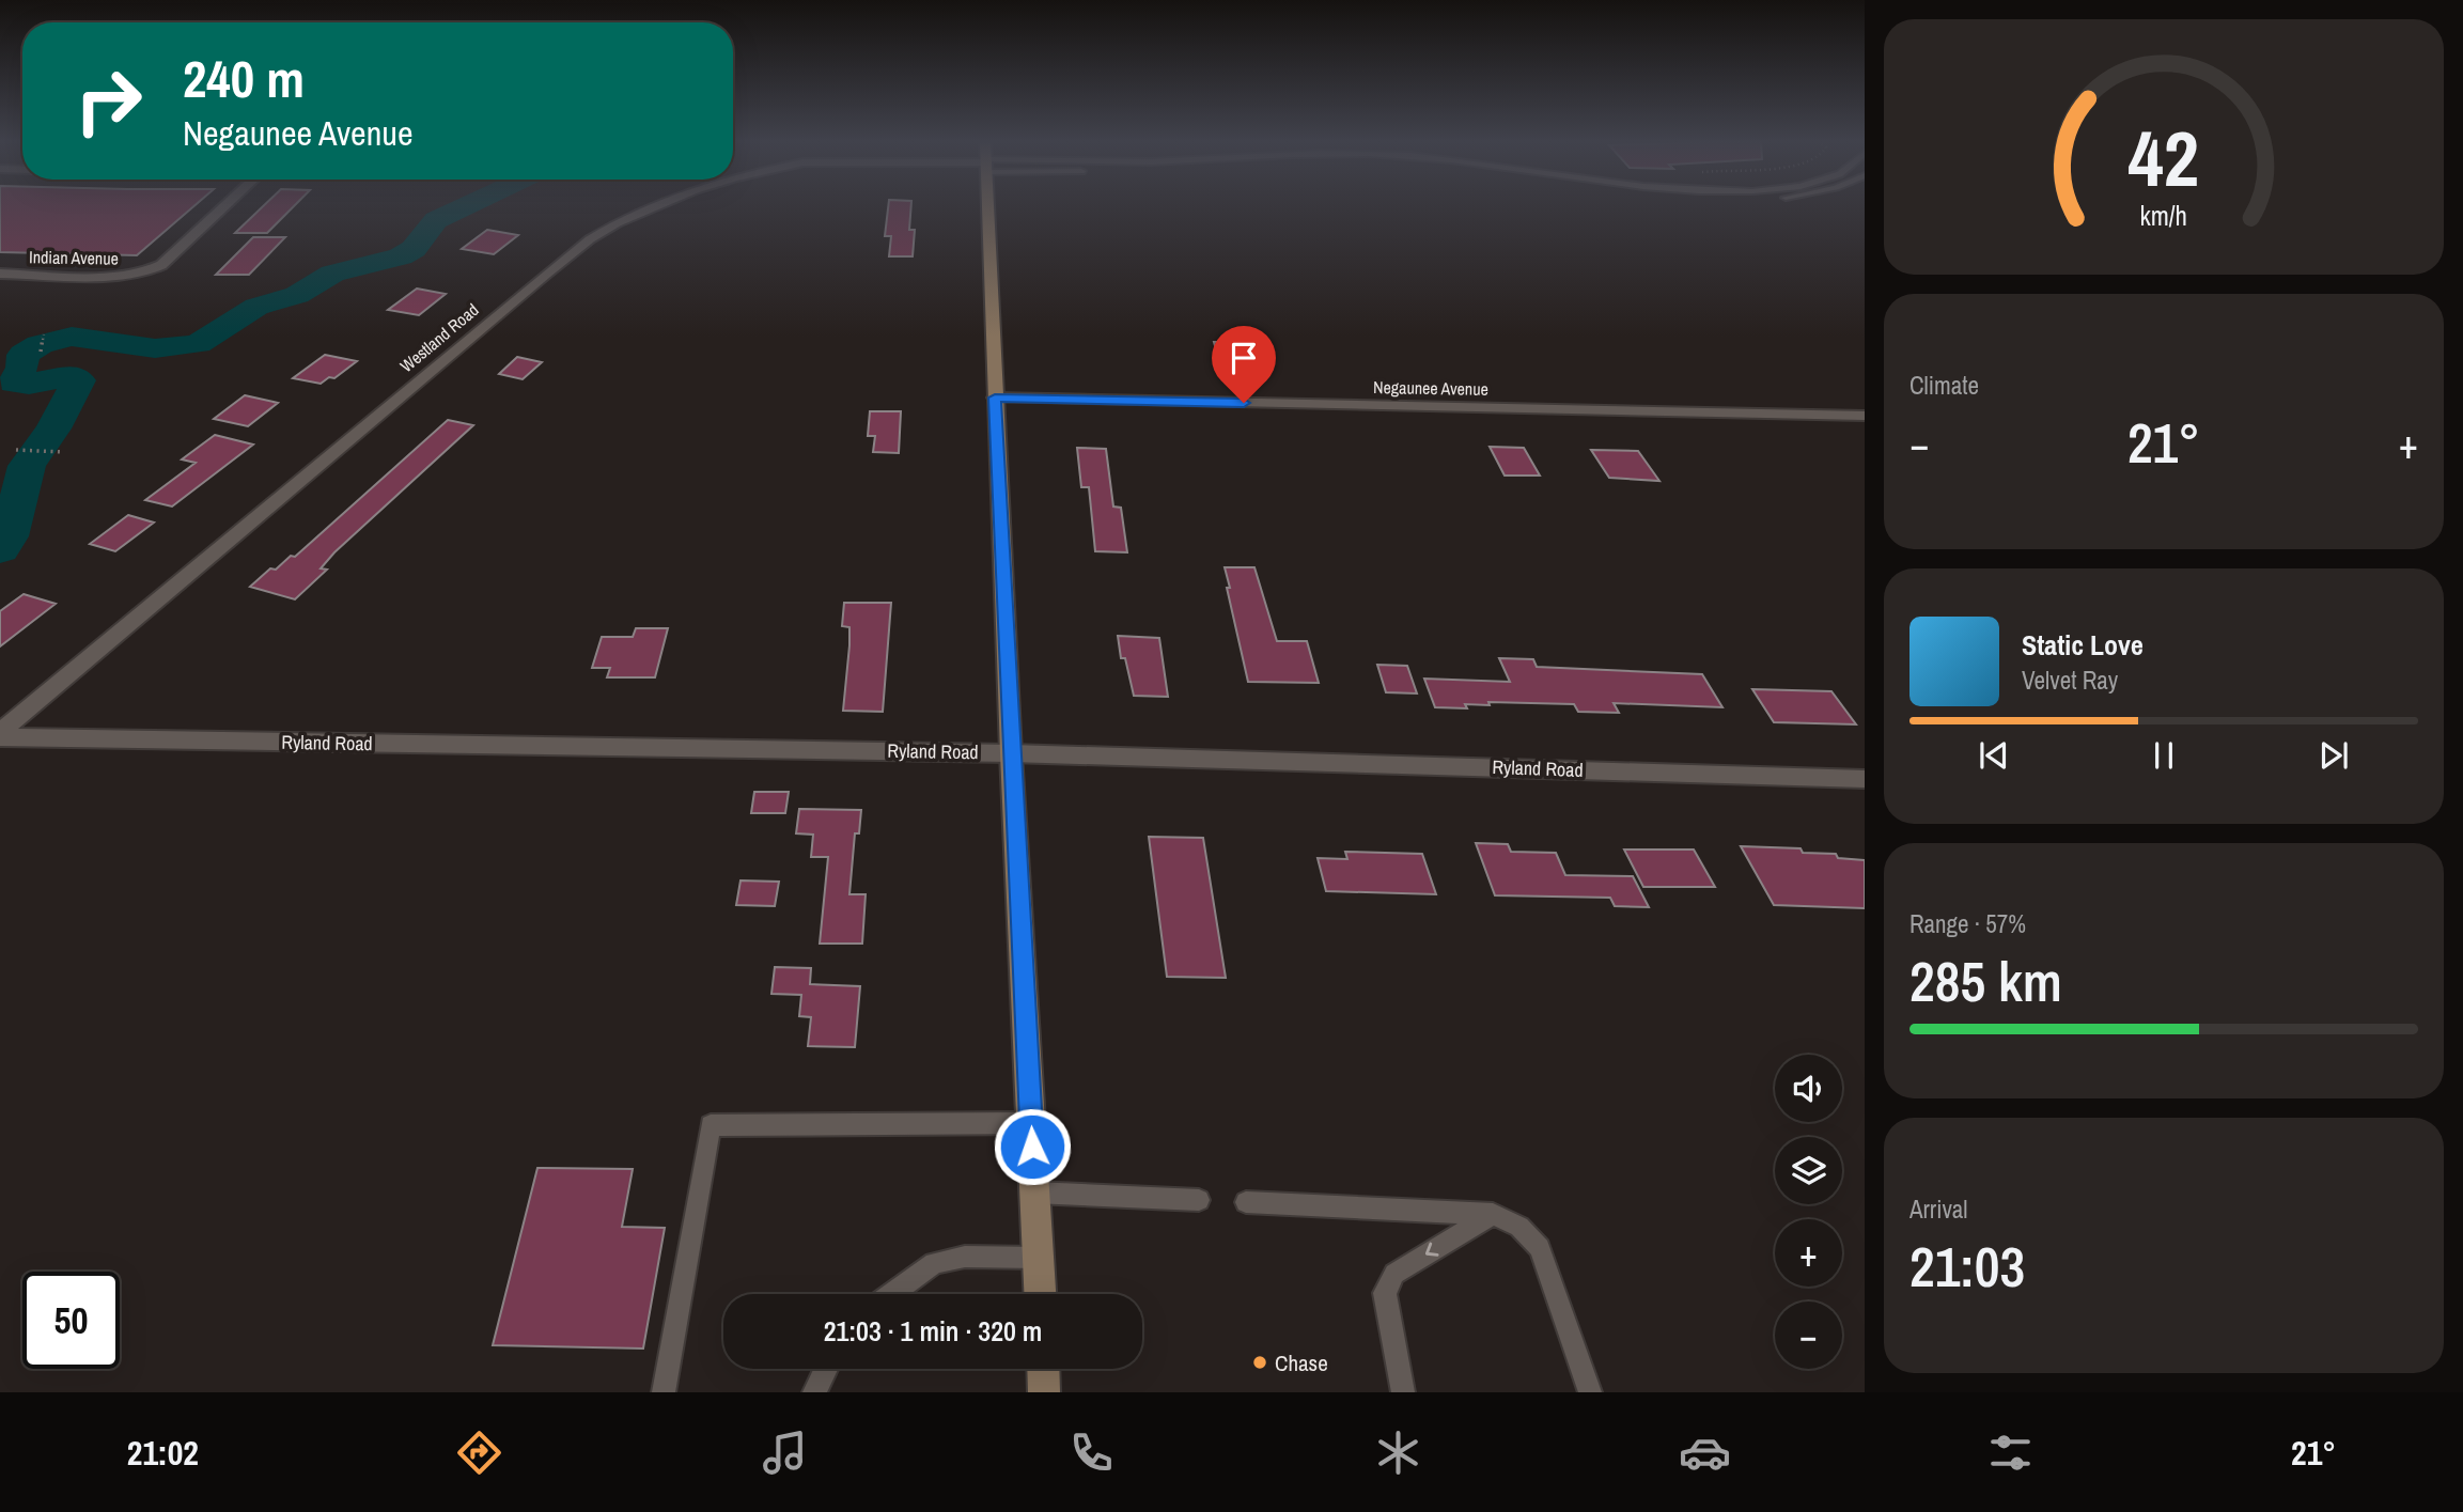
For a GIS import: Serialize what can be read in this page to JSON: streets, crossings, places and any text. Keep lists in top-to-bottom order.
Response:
{
  "streets": {
    "street": [
      "Indian Avenue",
      "Westland Road",
      "Negaunee Avenue",
      "Ryland Road"
    ]
  },
  "places": ["Chase"],
  "page": {
    "turn": ["240 m", "Negaunee Avenue"],
    "tile": [
      "Climate",
      ["Range · 57%", "285 km"],
      ["Arrival", "21:03"]
    ],
    "heat": ["−", "21°", "+"],
    "song": ["Static Love", "Velvet Ray"],
    "map_buttons": ["+", "−"],
    "limit": "50",
    "trip": "21:03 · 1 min · 320 m",
    "tabs": ["21:02", "21°"],
    "gauge": ["42", "km/h"]
  }
}
